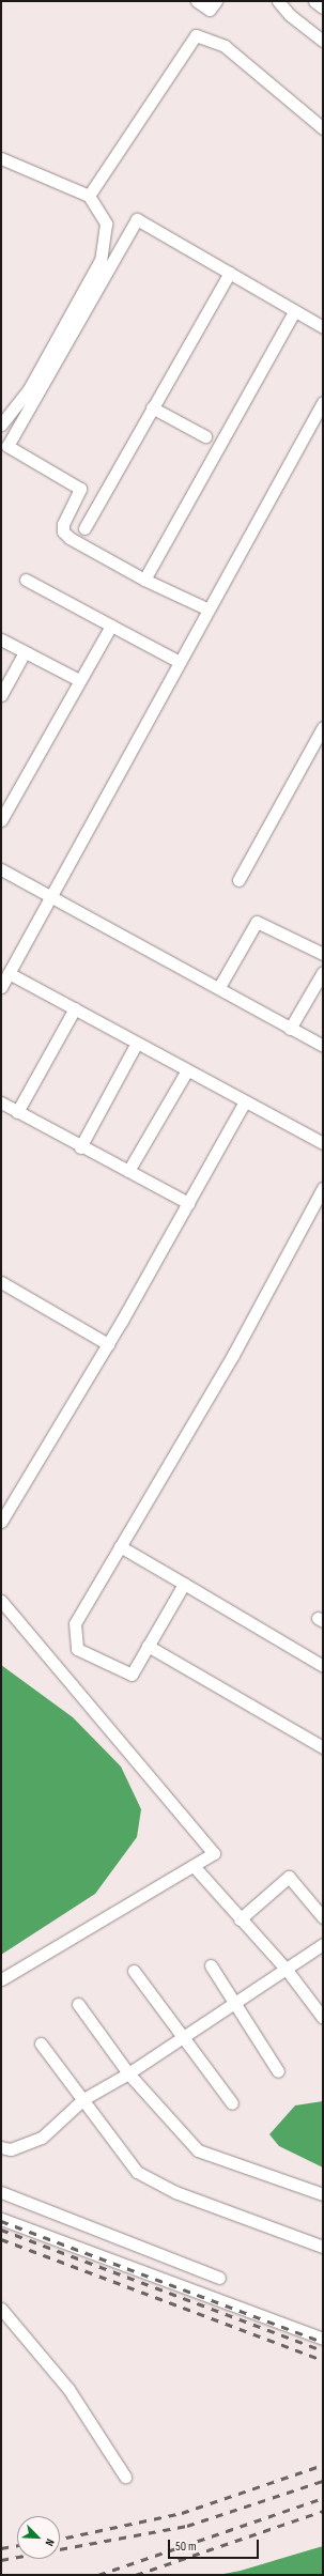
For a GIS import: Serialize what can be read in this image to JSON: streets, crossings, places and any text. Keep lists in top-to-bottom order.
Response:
{
  "scale_bar": "50 m",
  "north": "bottom right"
}
